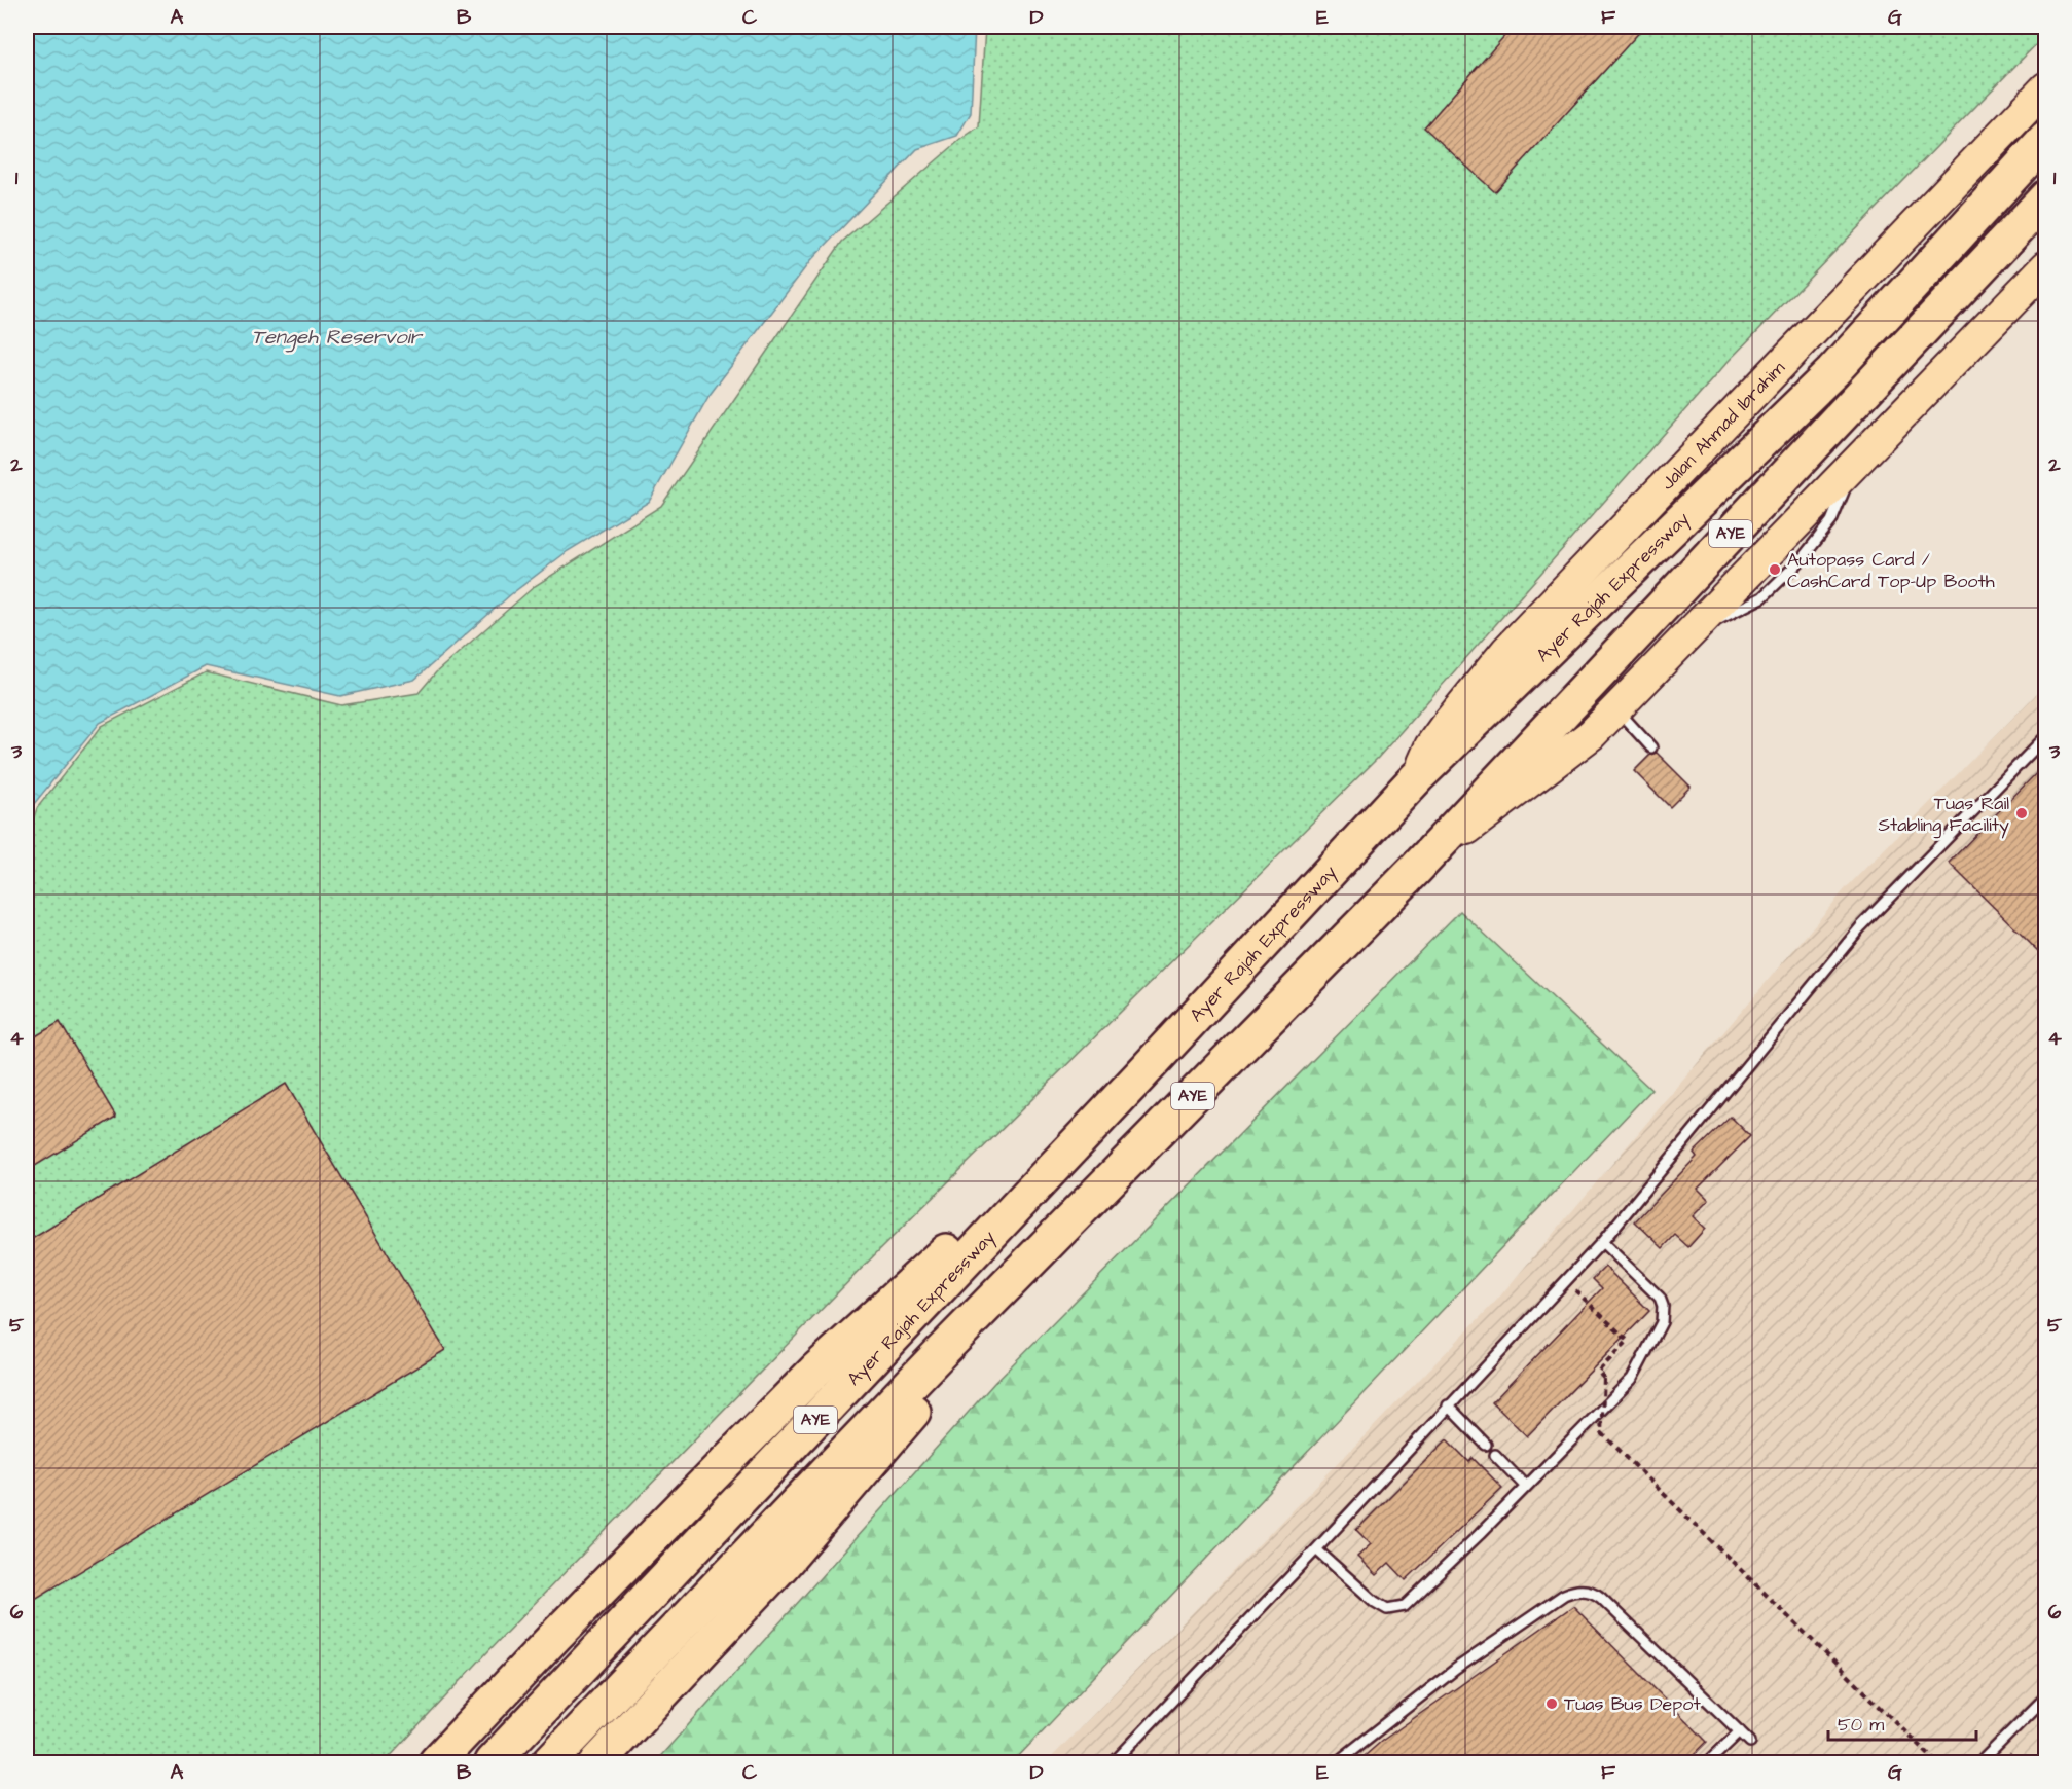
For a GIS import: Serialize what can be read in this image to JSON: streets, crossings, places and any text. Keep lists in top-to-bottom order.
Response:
{
  "streets": {
    "highway": ["AYE", "Ayer Rajah Expressway"],
    "main road": ["Jalan Ahmad Ibrahim"]
  },
  "crossings": [
    ["Jalan Ahmad Ibrahim", "Ayer Rajah Expressway"]
  ],
  "water": ["Tengeh Reservoir"],
  "places": ["Autopass Card / CashCard Top-Up Booth", "Tuas Rail Stabling Facility", "Tuas Bus Depot"],
  "scale_bar": "50 m",
  "grid": {
    "columns": [
      "A",
      "B",
      "C",
      "D",
      "E",
      "F",
      "G"
    ],
    "rows": [
      "1",
      "2",
      "3",
      "4",
      "5",
      "6"
    ]
  }
}
